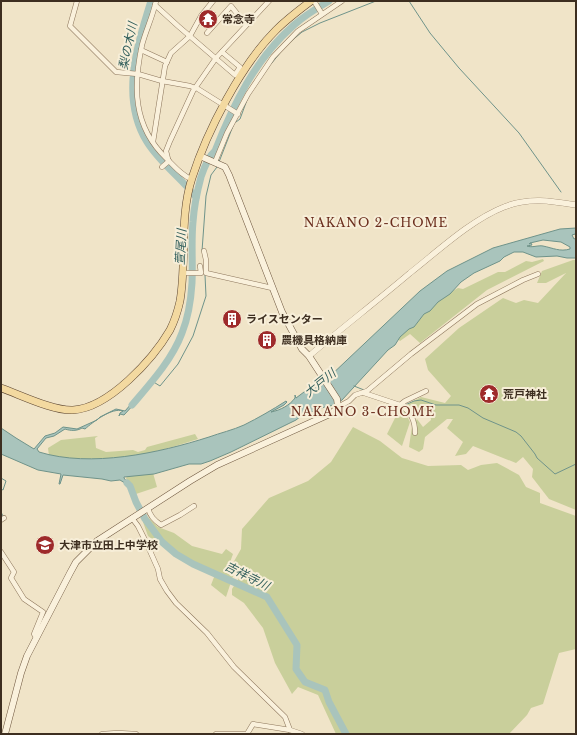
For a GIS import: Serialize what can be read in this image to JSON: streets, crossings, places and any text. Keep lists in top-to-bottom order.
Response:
{
  "districts": ["NAKANO 2-CHOME", "NAKANO 3-CHOME"],
  "water": [
    "梨の木川",
    "萱尾川",
    "大戸川",
    "吉祥寺川"
  ],
  "places": {
    "temple": ["常念寺", "荒戸神社"],
    "building": ["ライスセンター", "農機具格納庫"],
    "school or university": ["大津市立田上中学校"]
  }
}
